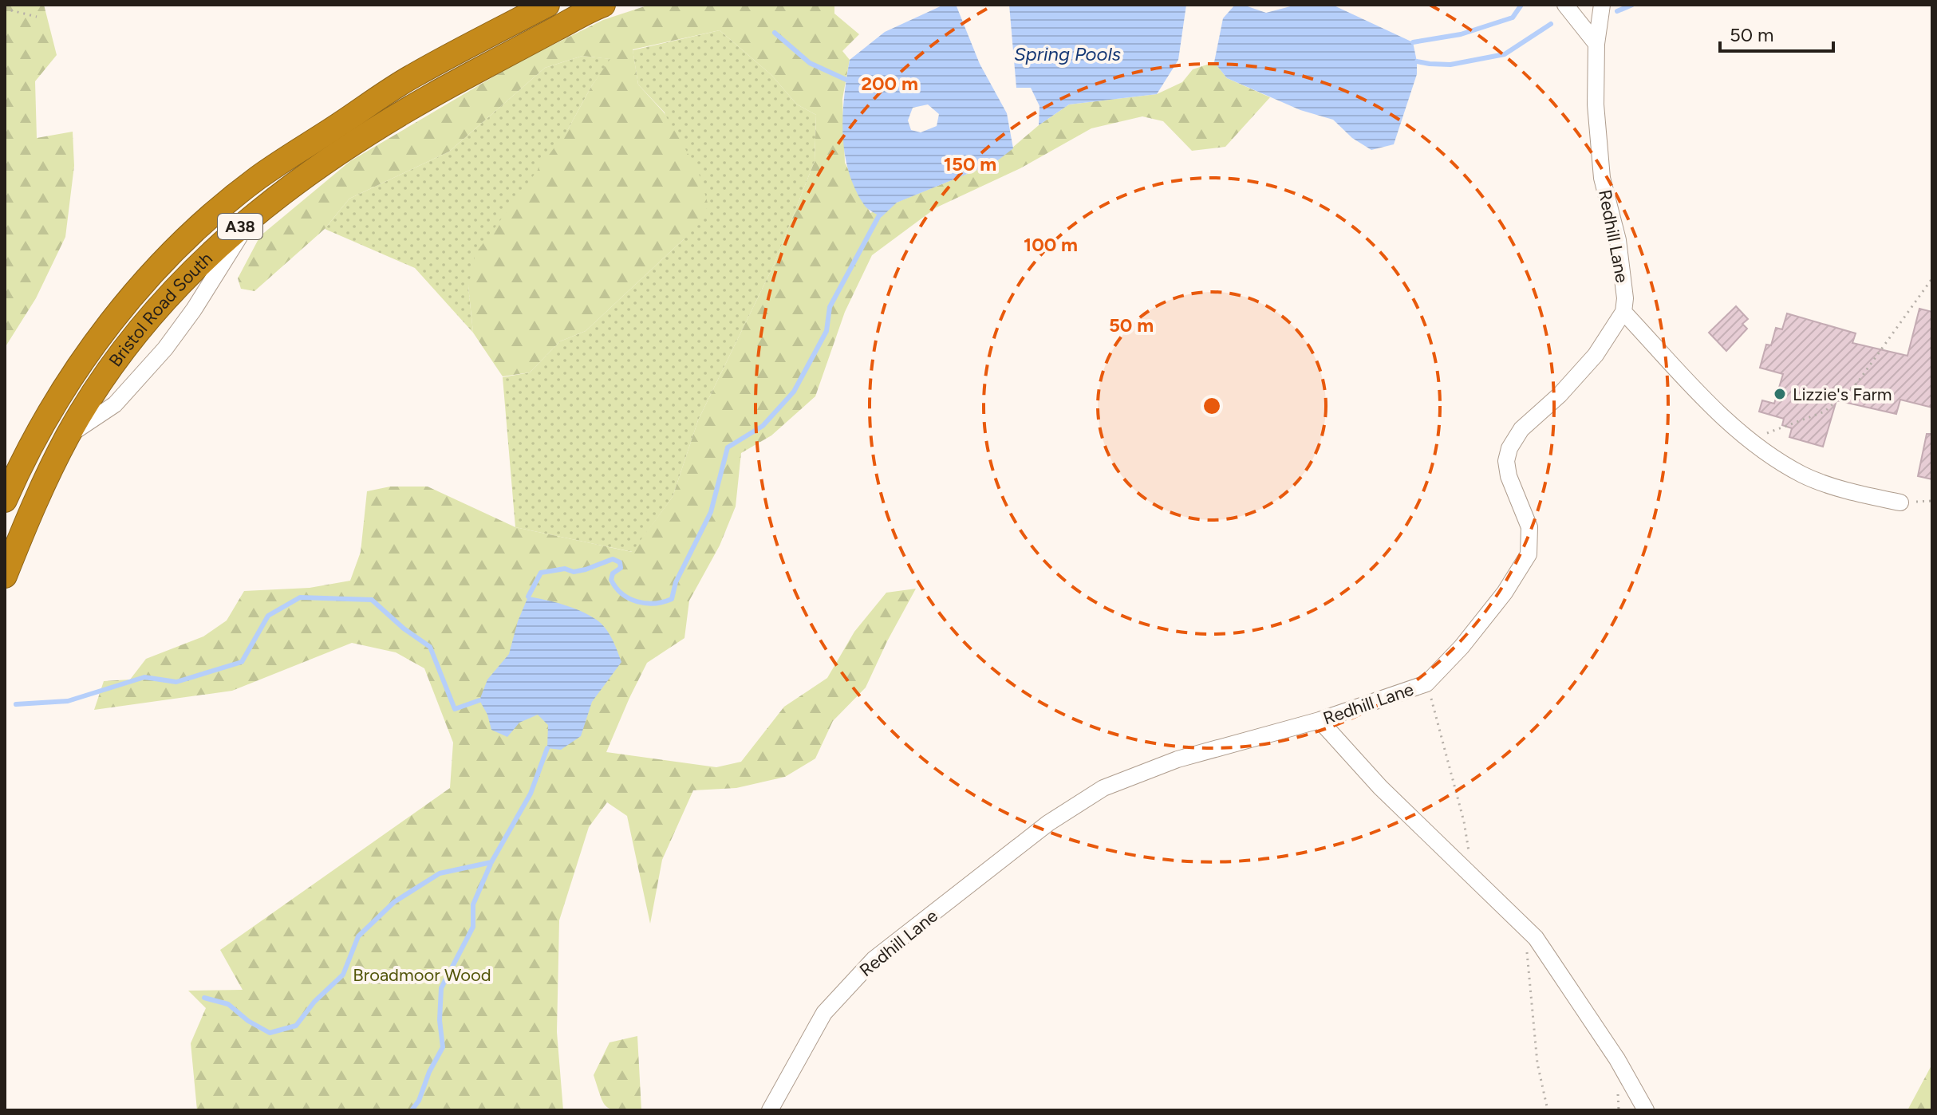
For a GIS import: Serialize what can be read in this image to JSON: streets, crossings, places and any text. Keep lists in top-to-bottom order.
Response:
{
  "streets": {
    "highway": ["A38", "Bristol Road South"],
    "street": ["Redhill Lane"]
  },
  "water": ["Spring Pools"],
  "parks": ["Broadmoor Wood"],
  "places": ["Lizzie's Farm"],
  "scale_bar": "50 m",
  "rings": [
    "200 m",
    "150 m",
    "100 m",
    "50 m"
  ]
}
